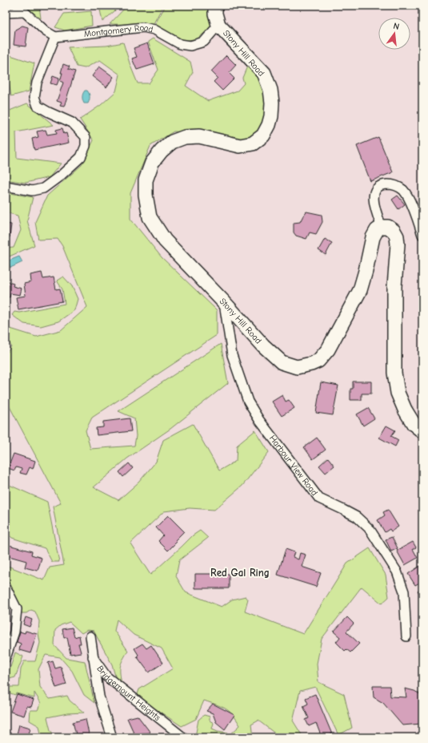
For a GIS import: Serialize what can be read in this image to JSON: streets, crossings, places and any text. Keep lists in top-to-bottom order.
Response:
{
  "streets": {
    "main road": ["Stony Hill Road"],
    "street": ["Montgomery Road", "Harbour View Road", "Bridgemount Heights"]
  },
  "crossings": [
    ["Montgomery Road", "Stony Hill Road"],
    ["Stony Hill Road", "Harbour View Road"]
  ],
  "districts": ["Red Gal Ring"],
  "north": "top"
}
